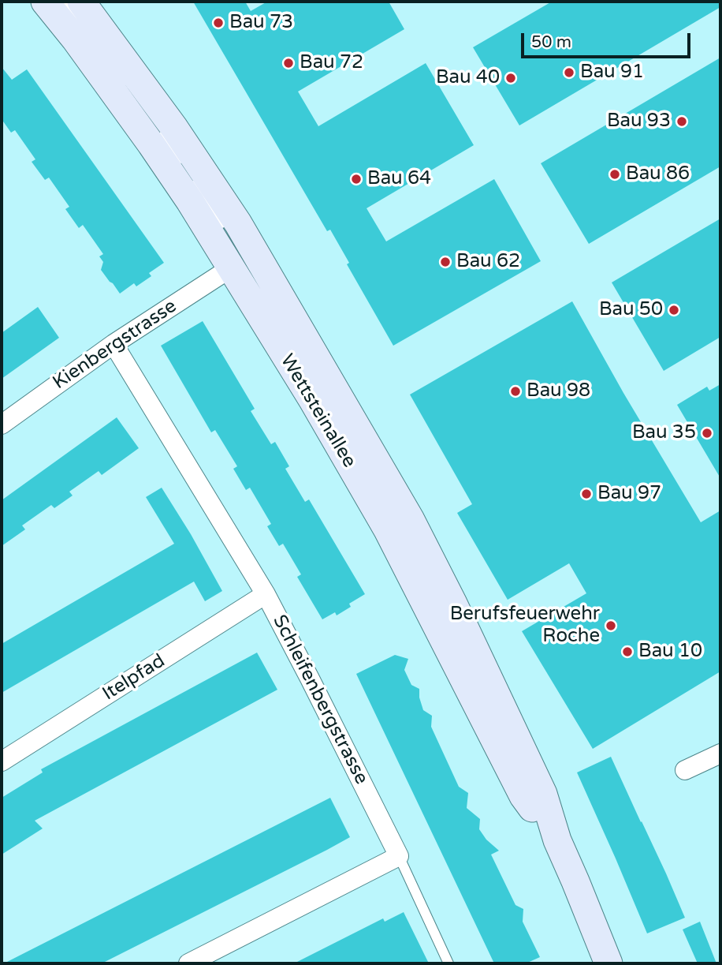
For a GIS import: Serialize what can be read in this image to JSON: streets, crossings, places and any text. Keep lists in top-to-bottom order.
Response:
{
  "streets": {
    "main road": ["Wettsteinallee"],
    "street": ["Kienbergstrasse", "Itelpfad", "Schleifenbergstrasse"]
  },
  "crossings": [
    ["Kienbergstrasse", "Wettsteinallee"],
    ["Kienbergstrasse", "Schleifenbergstrasse"],
    ["Itelpfad", "Schleifenbergstrasse"]
  ],
  "places": [
    "Bau 73",
    "Bau 72",
    "Bau 91",
    "Bau 40",
    "Bau 93",
    "Bau 86",
    "Bau 64",
    "Bau 62",
    "Bau 50",
    "Bau 98",
    "Bau 35",
    "Bau 97",
    "Berufsfeuerwehr Roche",
    "Bau 10"
  ],
  "scale_bar": "50 m"
}
